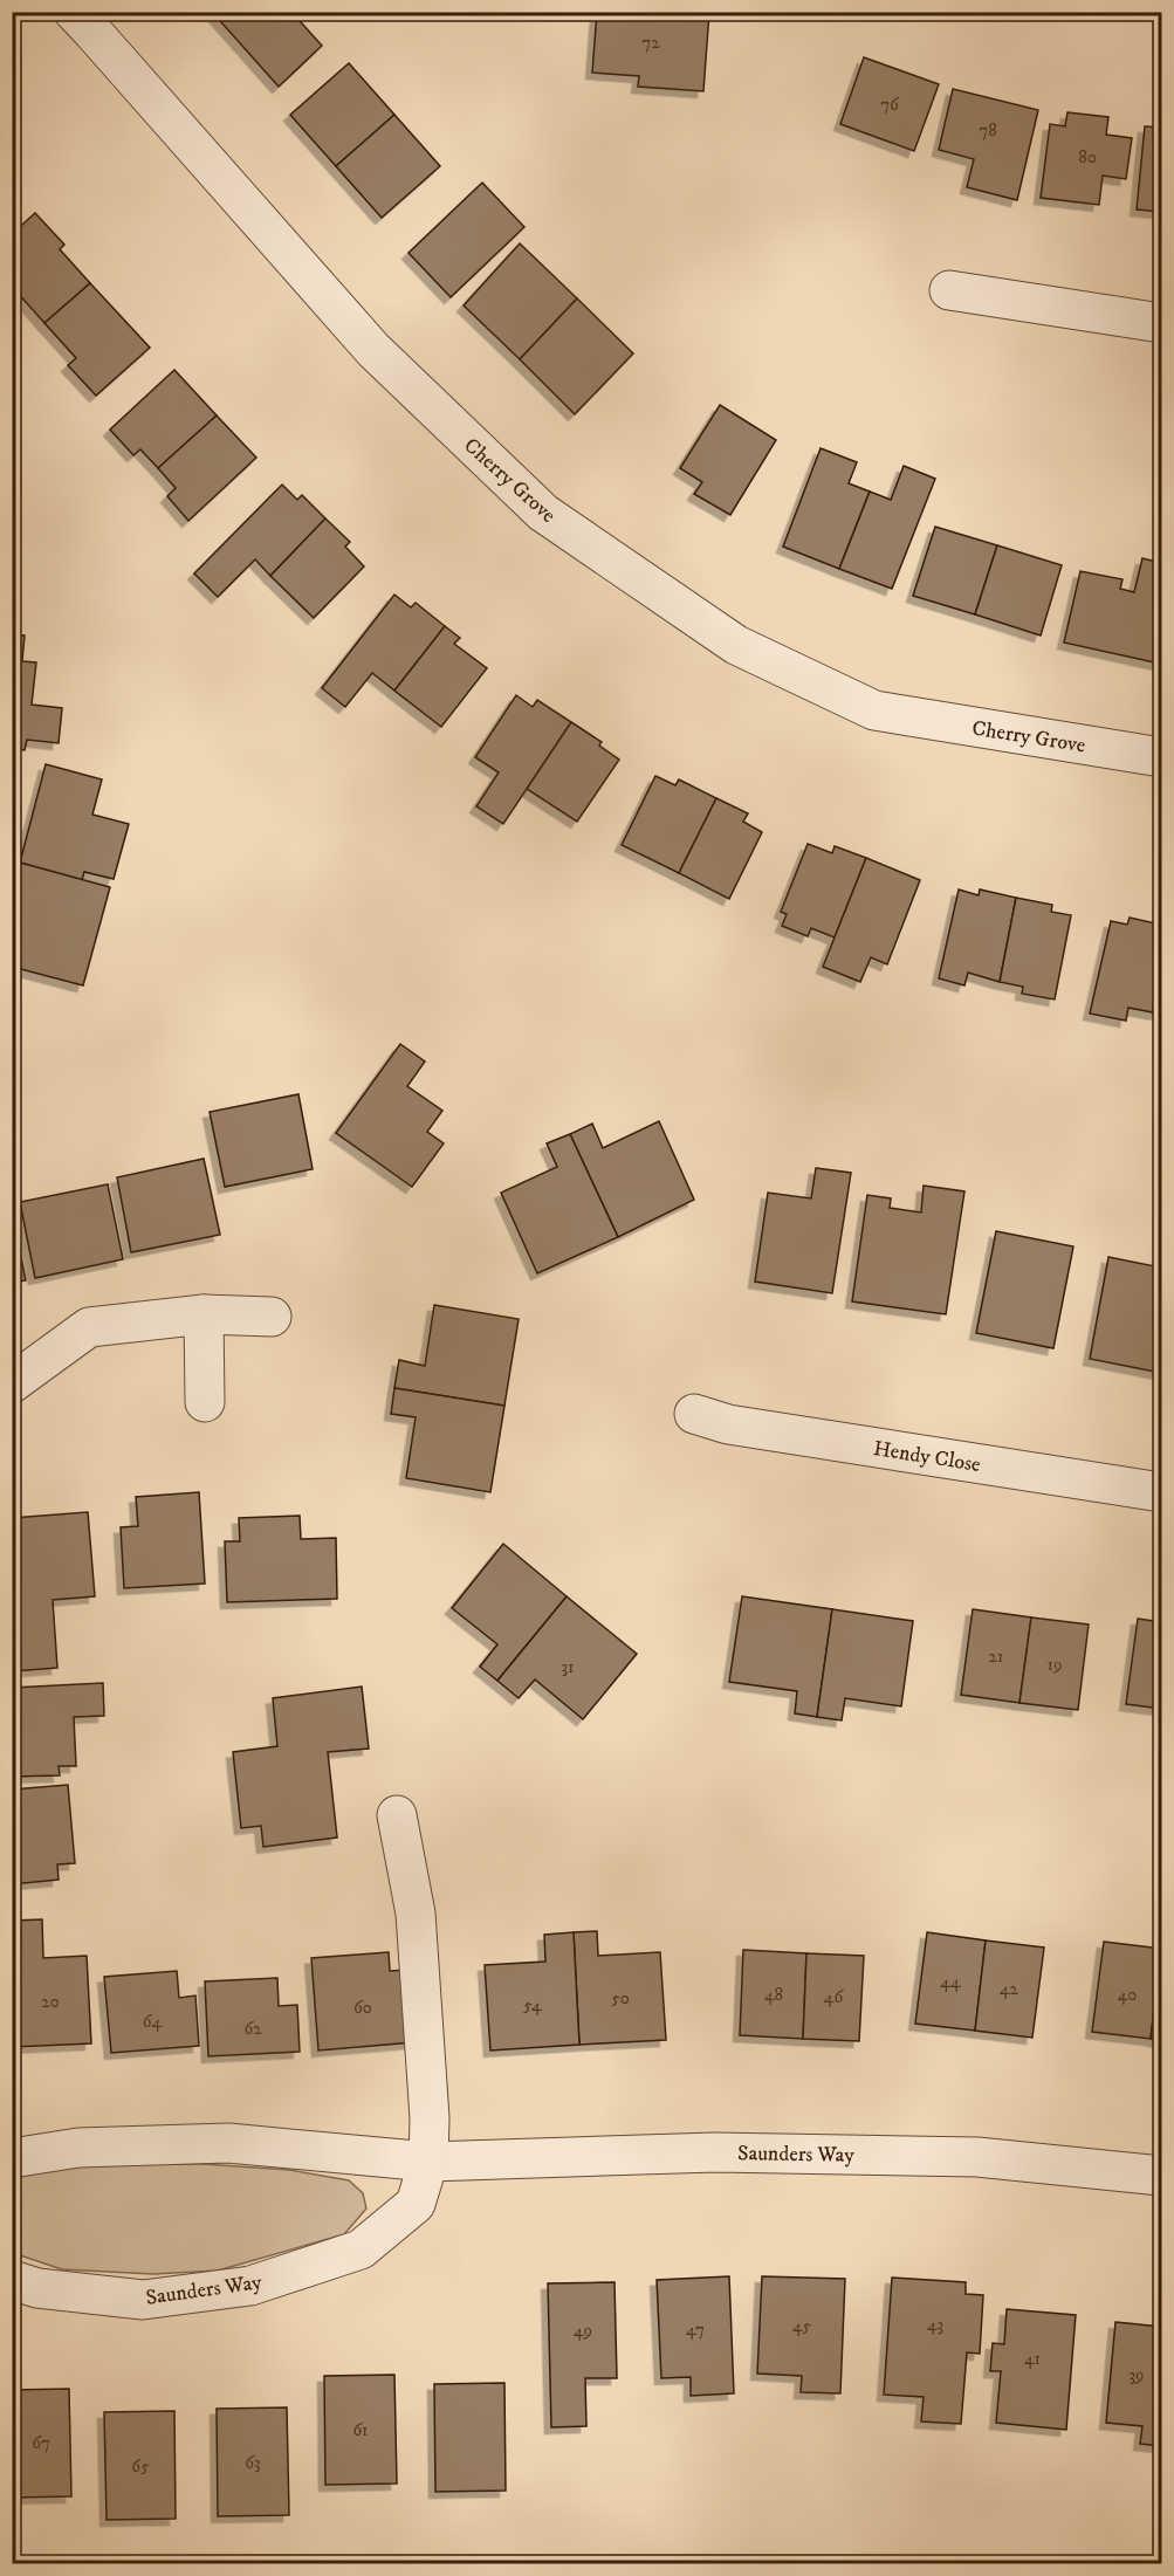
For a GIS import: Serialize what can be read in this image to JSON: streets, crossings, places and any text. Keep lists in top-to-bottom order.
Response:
{
  "streets": {
    "street": ["Cherry Grove", "Hendy Close", "Saunders Way"]
  },
  "house_numbers": [
    "72",
    "76",
    "78",
    "80",
    "21",
    "19",
    "31",
    "44",
    "42",
    "48",
    "40",
    "46",
    "50",
    "20",
    "54",
    "60",
    "64",
    "62",
    "43",
    "45",
    "47",
    "49",
    "41",
    "39",
    "61",
    "67",
    "63",
    "65"
  ]
}
